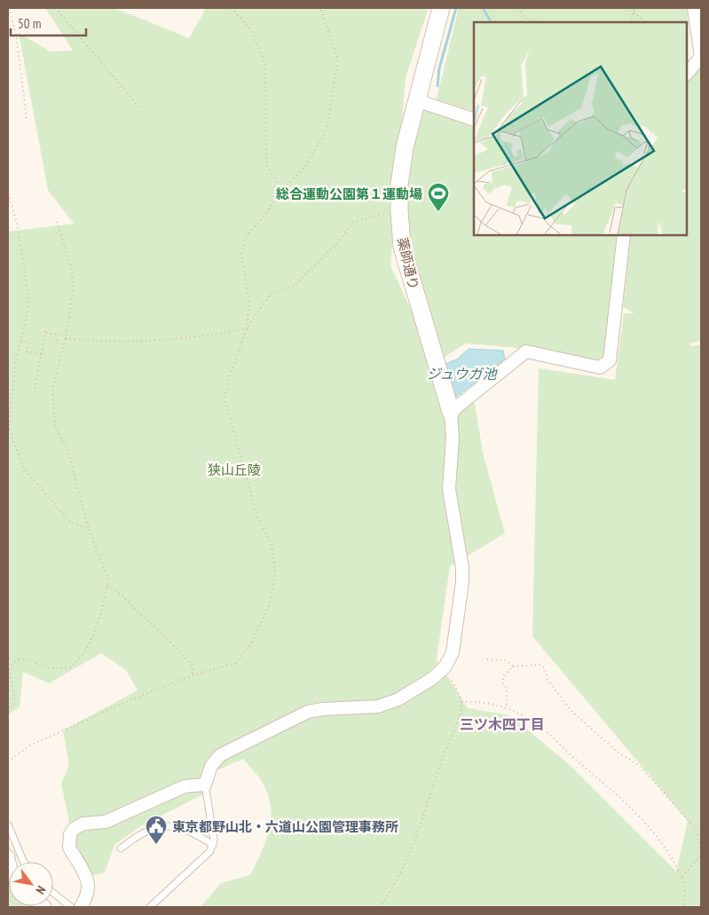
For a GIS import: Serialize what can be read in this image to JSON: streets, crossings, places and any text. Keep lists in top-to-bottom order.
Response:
{
  "streets": {
    "street": ["薬師通り"]
  },
  "districts": ["三ツ木四丁目"],
  "water": ["ジュウガ池"],
  "parks": ["狭山丘陵"],
  "places": {
    "sports": ["総合運動公園第１運動場"],
    "public building": ["東京都野山北・六道山公園管理事務所"]
  },
  "scale_bar": "50 m",
  "north": "bottom right"
}
